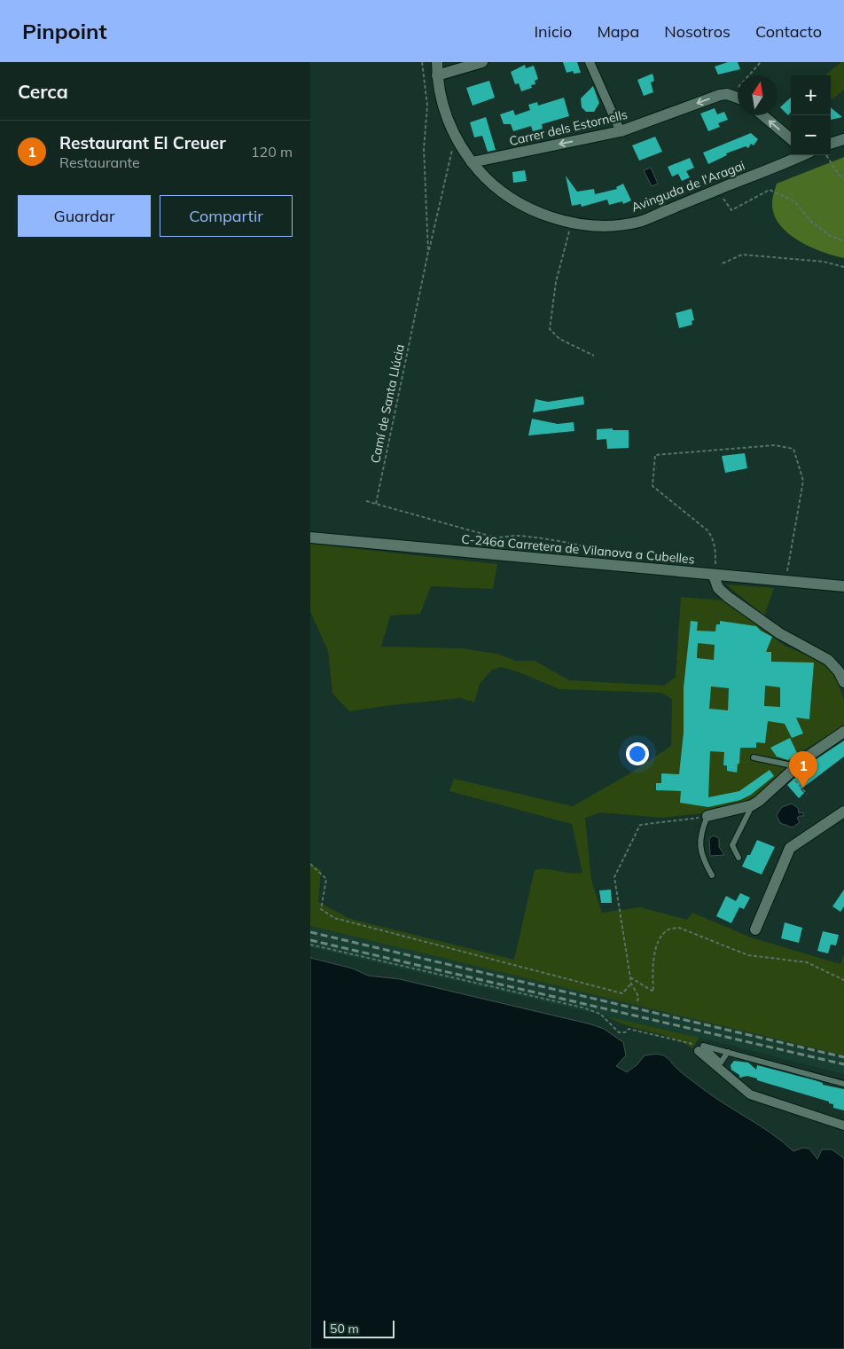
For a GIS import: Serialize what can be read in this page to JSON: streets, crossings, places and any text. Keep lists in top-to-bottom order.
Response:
{
  "streets": {
    "street": ["Carrer dels Estornells", "Avinguda de l'Aragai", "C-246a Carretera de Vilanova a Cubelles"],
    "path": ["Camí de Santa Llúcia"]
  },
  "crossings": [
    ["Carrer dels Estornells", "Avinguda de l'Aragai"]
  ],
  "one_way": ["Carrer dels Estornells"],
  "scale_bar": "50 m",
  "north": "top",
  "page": {
    "header": "Pinpoint",
    "nav": [
      "Inicio",
      "Mapa",
      "Nosotros",
      "Contacto"
    ],
    "heading": "Cerca",
    "map_buttons": ["+", "−"],
    "list": [
      {
        "mark": "1",
        "name": "Restaurant El Creuer",
        "note": "Restaurante",
        "value": "120 m"
      }
    ],
    "buttons": ["Guardar", "Compartir"],
    "pins": "1",
    "scale": "50 m"
  }
}
